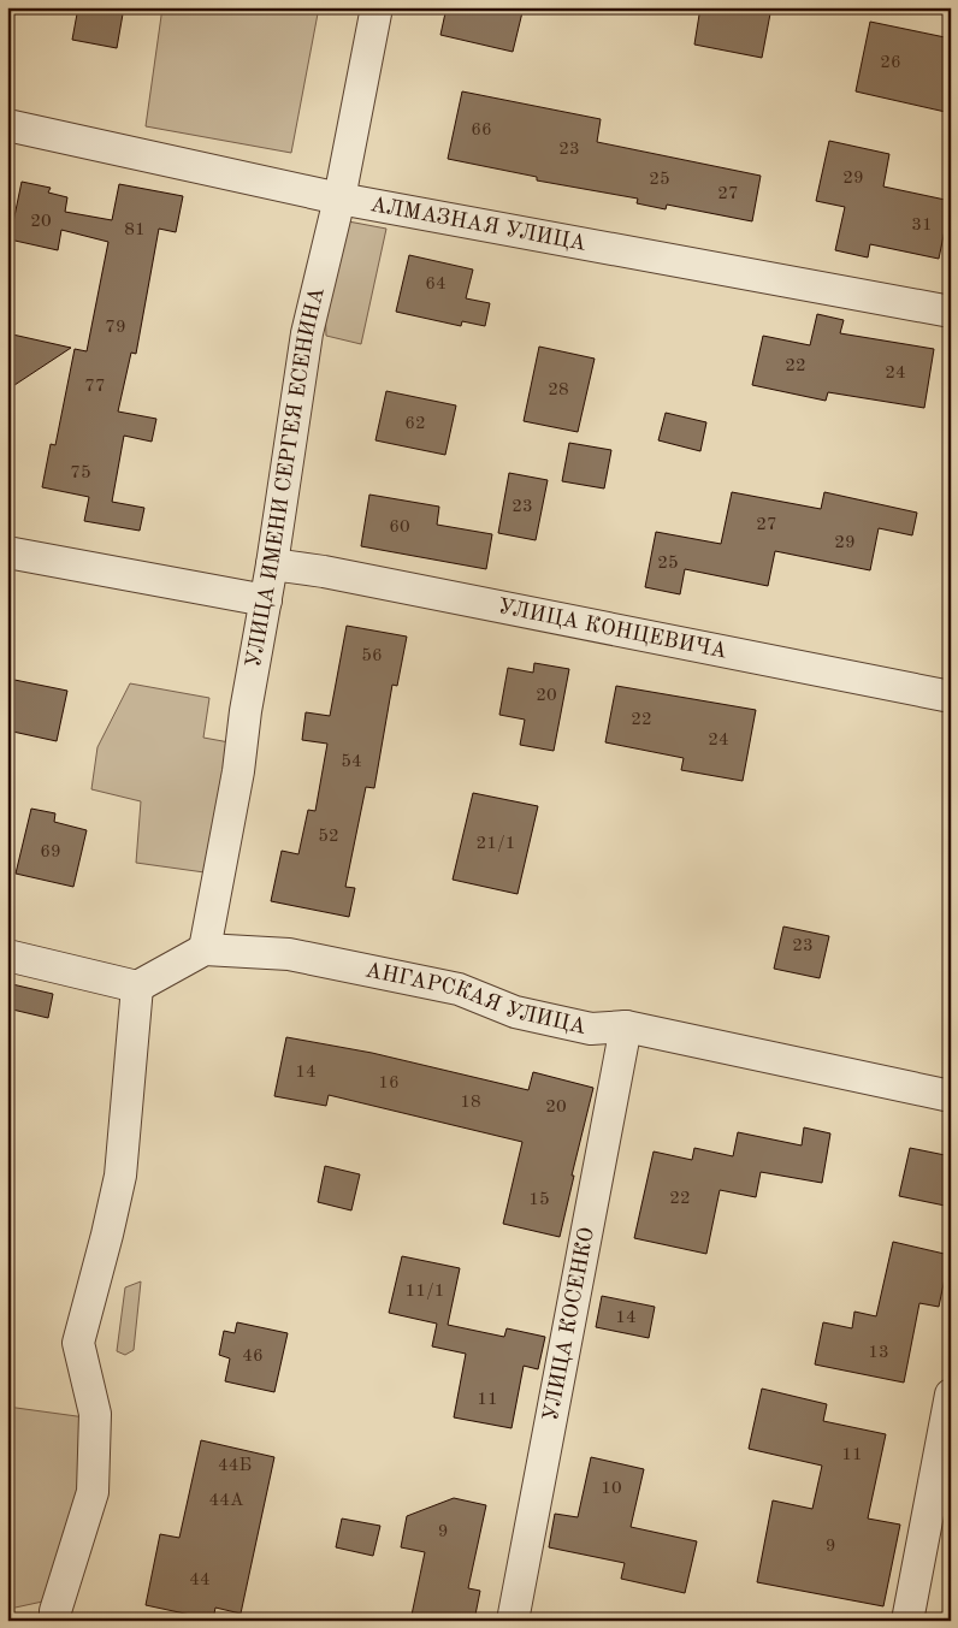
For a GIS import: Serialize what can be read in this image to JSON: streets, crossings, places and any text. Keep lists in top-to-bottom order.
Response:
{
  "streets": {
    "street": [
      "АЛМАЗНАЯ УЛИЦА",
      "УЛИЦА ИМЕНИ СЕРГЕЯ ЕСЕНИНА",
      "УЛИЦА КОНЦЕВИЧА",
      "АНГАРСКАЯ УЛИЦА",
      "УЛИЦА КОСЕНКО"
    ]
  },
  "crossings": [
    ["АЛМАЗНАЯ УЛИЦА", "УЛИЦА ИМЕНИ СЕРГЕЯ ЕСЕНИНА"],
    ["УЛИЦА ИМЕНИ СЕРГЕЯ ЕСЕНИНА", "УЛИЦА КОНЦЕВИЧА"],
    ["УЛИЦА ИМЕНИ СЕРГЕЯ ЕСЕНИНА", "АНГАРСКАЯ УЛИЦА"],
    ["АНГАРСКАЯ УЛИЦА", "УЛИЦА КОСЕНКО"]
  ],
  "house_numbers": [
    "26",
    "66",
    "23",
    "29",
    "25",
    "27",
    "20",
    "31",
    "81",
    "64",
    "79",
    "22",
    "24",
    "77",
    "28",
    "62",
    "75",
    "23",
    "27",
    "60",
    "29",
    "25",
    "56",
    "20",
    "22",
    "24",
    "54",
    "52",
    "21/1",
    "69",
    "23",
    "14",
    "16",
    "18",
    "20",
    "22",
    "15",
    "11/1",
    "14",
    "13",
    "46",
    "11",
    "11",
    "44Б",
    "10",
    "44А",
    "9",
    "9",
    "44"
  ]
}
